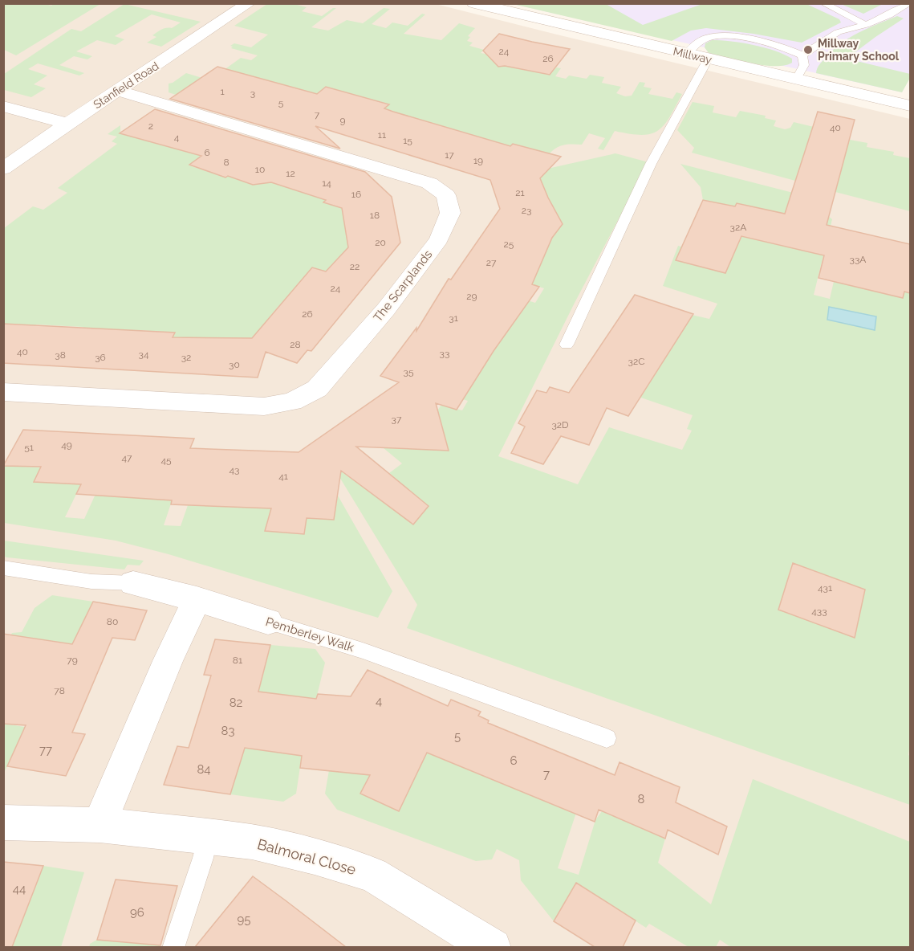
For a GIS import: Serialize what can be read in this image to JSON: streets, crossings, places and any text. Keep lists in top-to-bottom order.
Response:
{
  "streets": {
    "street": [
      "Millway",
      "Stanfield Road",
      "The Scarplands",
      "Pemberley Walk",
      "Balmoral Close"
    ]
  },
  "crossings": [
    ["Stanfield Road", "The Scarplands"]
  ],
  "places": ["Millway Primary School"],
  "house_numbers": [
    "24",
    "26",
    "1",
    "3",
    "5",
    "7",
    "9",
    "2",
    "40",
    "11",
    "4",
    "15",
    "6",
    "17",
    "19",
    "8",
    "10",
    "12",
    "14",
    "21",
    "16",
    "23",
    "18",
    "32A",
    "20",
    "25",
    "33A",
    "27",
    "22",
    "24",
    "29",
    "26",
    "31",
    "28",
    "40",
    "33",
    "34",
    "38",
    "36",
    "32",
    "32C",
    "30",
    "35",
    "37",
    "32D",
    "49",
    "51",
    "47",
    "45",
    "43",
    "41",
    "431",
    "433",
    "80",
    "79",
    "81",
    "78",
    "4",
    "82",
    "83",
    "5",
    "77",
    "6",
    "84",
    "7",
    "8",
    "44",
    "96",
    "95"
  ]
}
